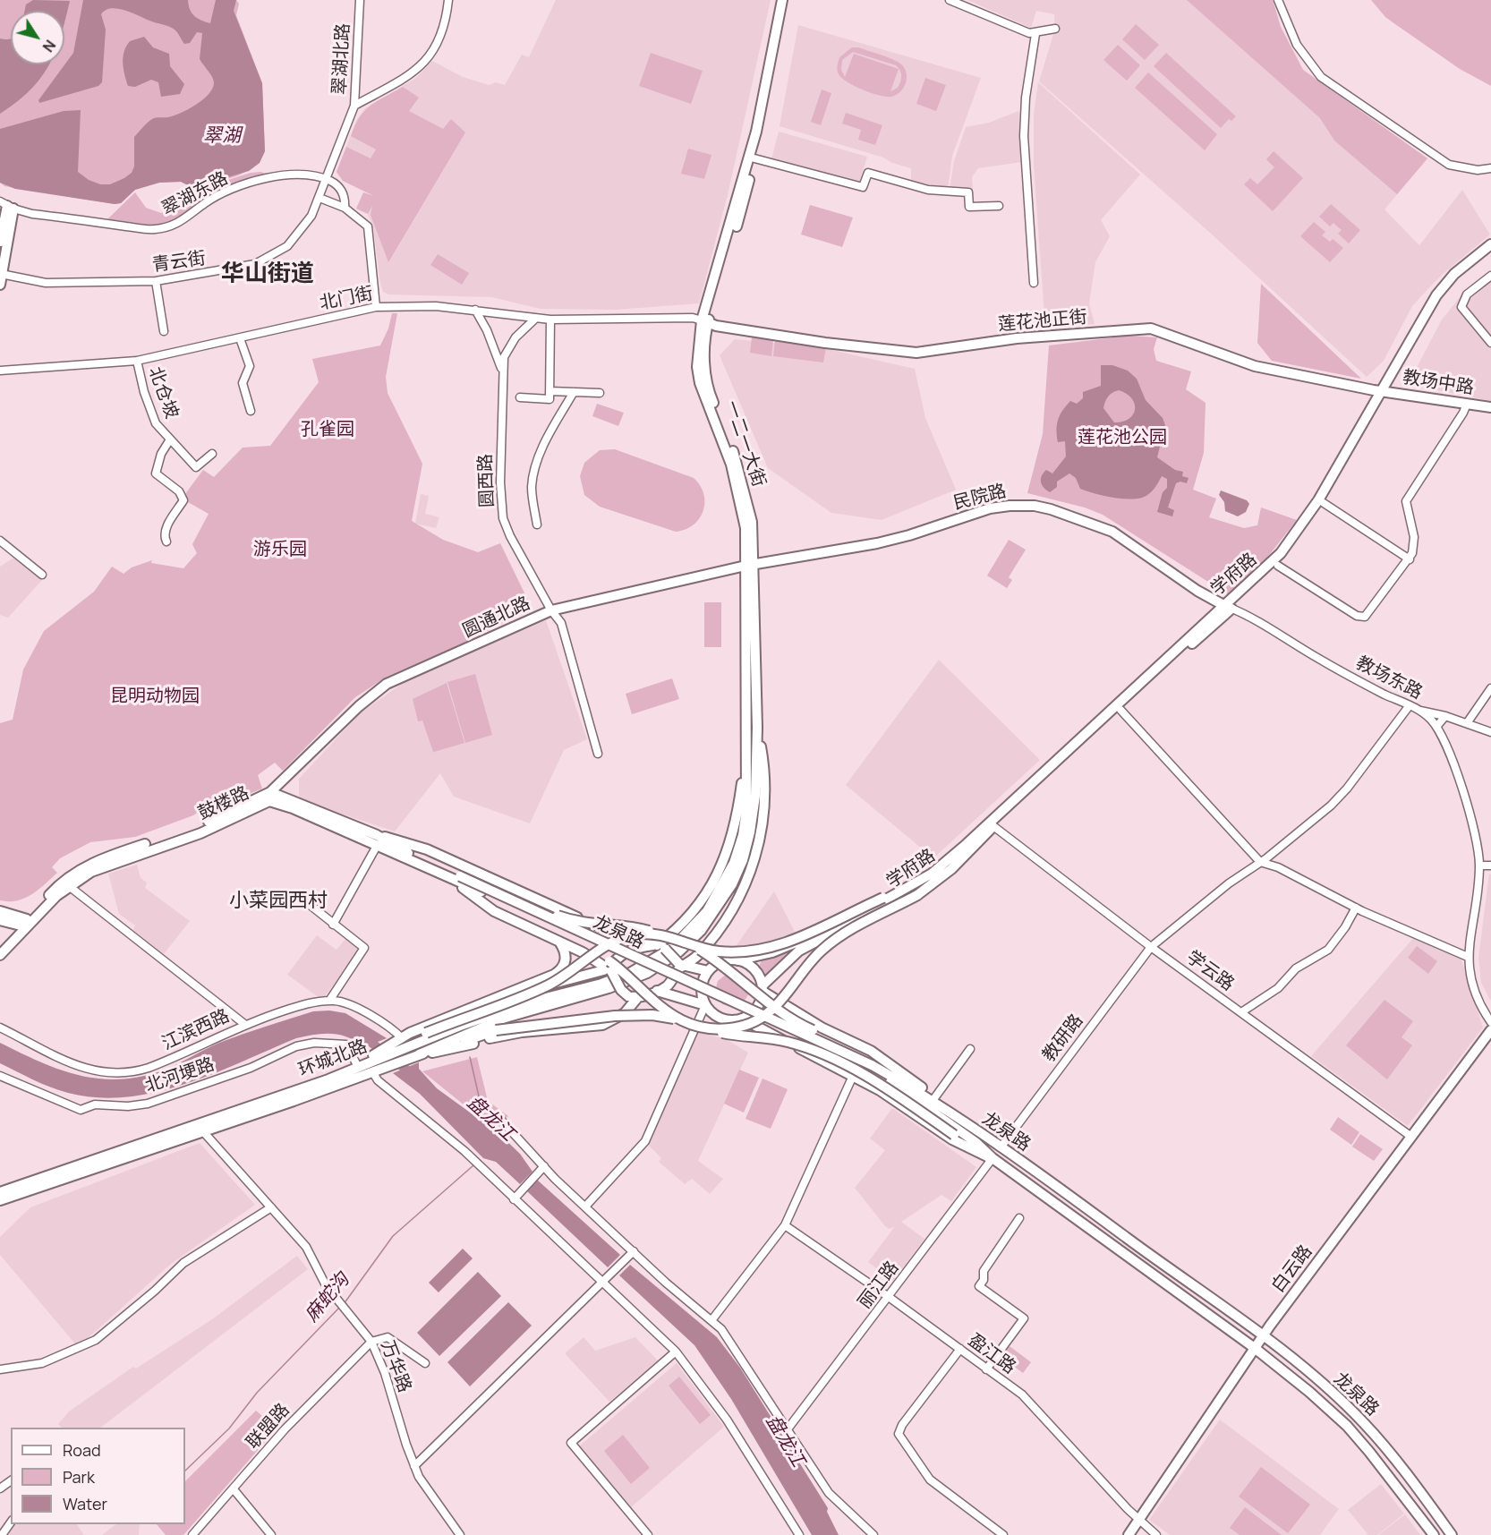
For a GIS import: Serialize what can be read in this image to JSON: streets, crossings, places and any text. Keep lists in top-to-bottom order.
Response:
{
  "streets": {
    "main road": [
      "莲花池正街",
      "教场中路",
      "一二一大街",
      "民院路",
      "学府路",
      "圆通北路",
      "鼓楼路",
      "龙泉路",
      "环城北路",
      "白云路"
    ],
    "street": [
      "翠湖北路",
      "翠湖东路",
      "青云街",
      "北门街",
      "北仓坡",
      "圆西路",
      "教场东路",
      "学云路",
      "江滨西路",
      "教研路",
      "北河埂路",
      "丽江路",
      "盈江路",
      "万华路",
      "联盟路"
    ]
  },
  "crossings": [
    ["翠湖北路", "翠湖东路"],
    ["翠湖北路", "青云街"],
    ["翠湖东路", "青云街"],
    ["北门街", "莲花池正街"],
    ["北门街", "北仓坡"],
    ["北门街", "一二一大街"],
    ["北门街", "圆西路"],
    ["莲花池正街", "教场中路"],
    ["莲花池正街", "一二一大街"],
    ["莲花池正街", "学府路"],
    ["教场中路", "学府路"],
    ["一二一大街", "民院路"],
    ["一二一大街", "圆通北路"],
    ["一二一大街", "环城北路"],
    ["圆西路", "圆通北路"],
    ["民院路", "学府路"],
    ["民院路", "圆通北路"],
    ["民院路", "教场东路"],
    ["学府路", "教场东路"],
    ["学府路", "学云路"],
    ["圆通北路", "鼓楼路"],
    ["教场东路", "教研路"],
    ["龙泉路", "教研路"],
    ["龙泉路", "白云路"],
    ["龙泉路", "丽江路"],
    ["学云路", "教研路"],
    ["学云路", "白云路"],
    ["环城北路", "北河埂路"],
    ["环城北路", "万华路"],
    ["白云路", "盈江路"],
    ["丽江路", "盈江路"],
    ["万华路", "联盟路"]
  ],
  "districts": ["华山街道", "小菜园西村"],
  "water": ["翠湖", "盘龙江", "麻蛇沟"],
  "parks": [
    "孔雀园",
    "莲花池公园",
    "游乐园",
    "昆明动物园"
  ],
  "legend": ["Road", "Park", "Water"],
  "north": "bottom right"
}
